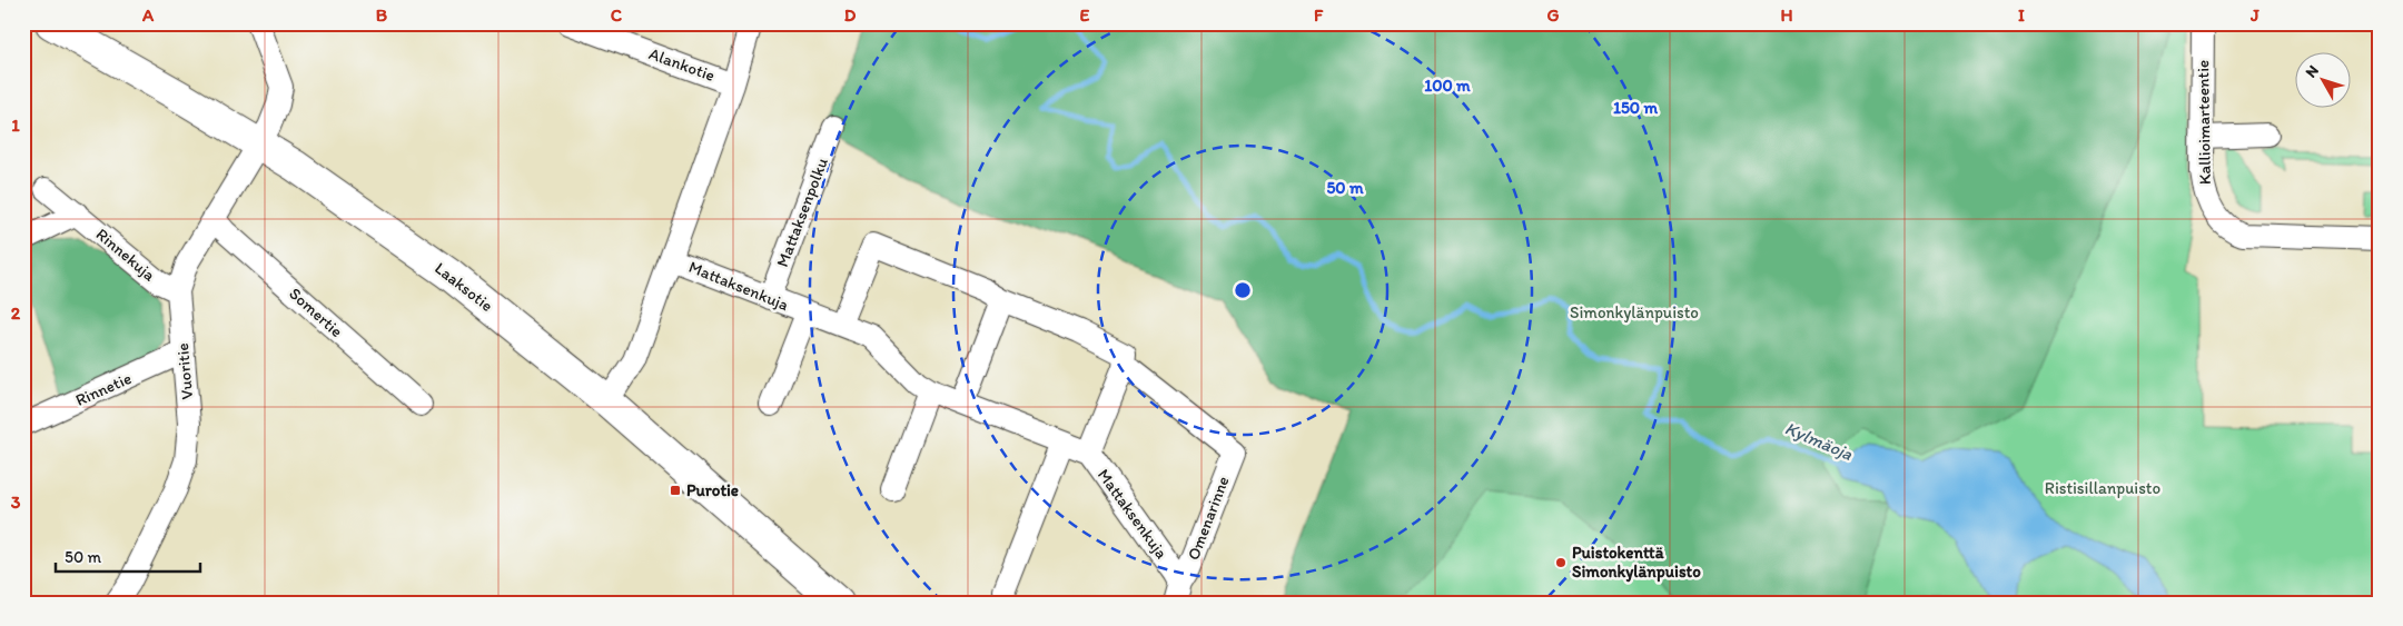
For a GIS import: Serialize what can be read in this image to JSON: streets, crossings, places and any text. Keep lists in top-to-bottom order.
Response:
{
  "streets": {
    "main road": ["Laaksotie"],
    "street": [
      "Alankotie",
      "Kallioimarteentie",
      "Mattaksenpolku",
      "Rinnekuja",
      "Mattaksenkuja",
      "Somertie",
      "Vuoritie",
      "Rinnetie",
      "Omenarinne"
    ]
  },
  "crossings": [
    ["Mattaksenpolku", "Mattaksenkuja"],
    ["Rinnekuja", "Vuoritie"],
    ["Mattaksenkuja", "Omenarinne"],
    ["Laaksotie", "Vuoritie"],
    ["Somertie", "Vuoritie"],
    ["Vuoritie", "Rinnetie"]
  ],
  "water": ["Kylmäoja"],
  "parks": ["Simonkylänpuisto", "Ristisillanpuisto"],
  "places": {
    "transit": ["Purotie"],
    "other": ["Puistokenttä Simonkylänpuisto"]
  },
  "scale_bar": "50 m",
  "north": "top left",
  "grid": {
    "columns": [
      "A",
      "B",
      "C",
      "D",
      "E",
      "F",
      "G",
      "H",
      "I",
      "J"
    ],
    "rows": ["1", "2", "3"]
  },
  "rings": ["100 m", "150 m", "50 m"]
}
